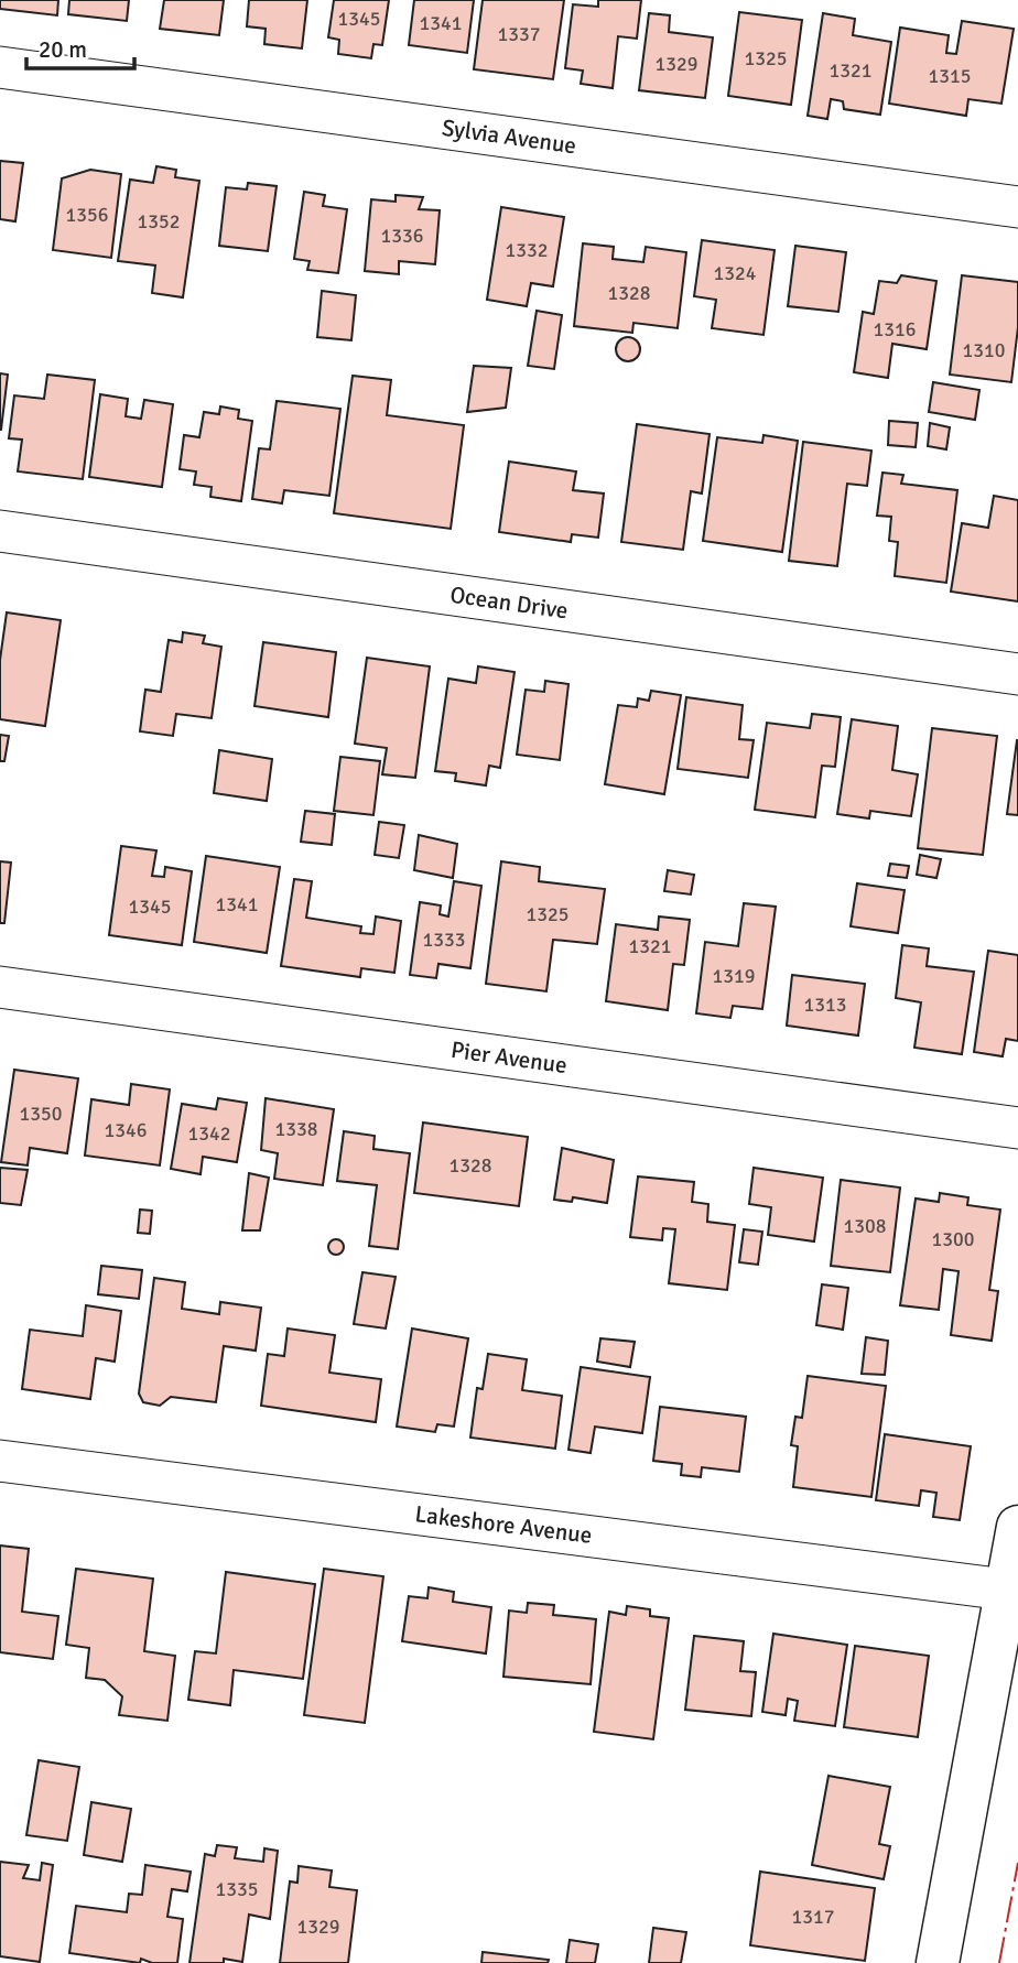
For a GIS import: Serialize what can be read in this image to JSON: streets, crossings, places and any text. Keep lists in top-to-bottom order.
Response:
{
  "streets": {
    "street": [
      "Sylvia Avenue",
      "Ocean Drive",
      "Pier Avenue",
      "Lakeshore Avenue"
    ]
  },
  "house_numbers": [
    "1345",
    "1341",
    "1337",
    "1325",
    "1329",
    "1321",
    "1315",
    "1356",
    "1352",
    "1336",
    "1332",
    "1324",
    "1328",
    "1316",
    "1310",
    "1341",
    "1345",
    "1325",
    "1333",
    "1321",
    "1319",
    "1313",
    "1350",
    "1338",
    "1346",
    "1342",
    "1328",
    "1308",
    "1300",
    "1335",
    "1317",
    "1329"
  ],
  "scale_bar": "20 m"
}
